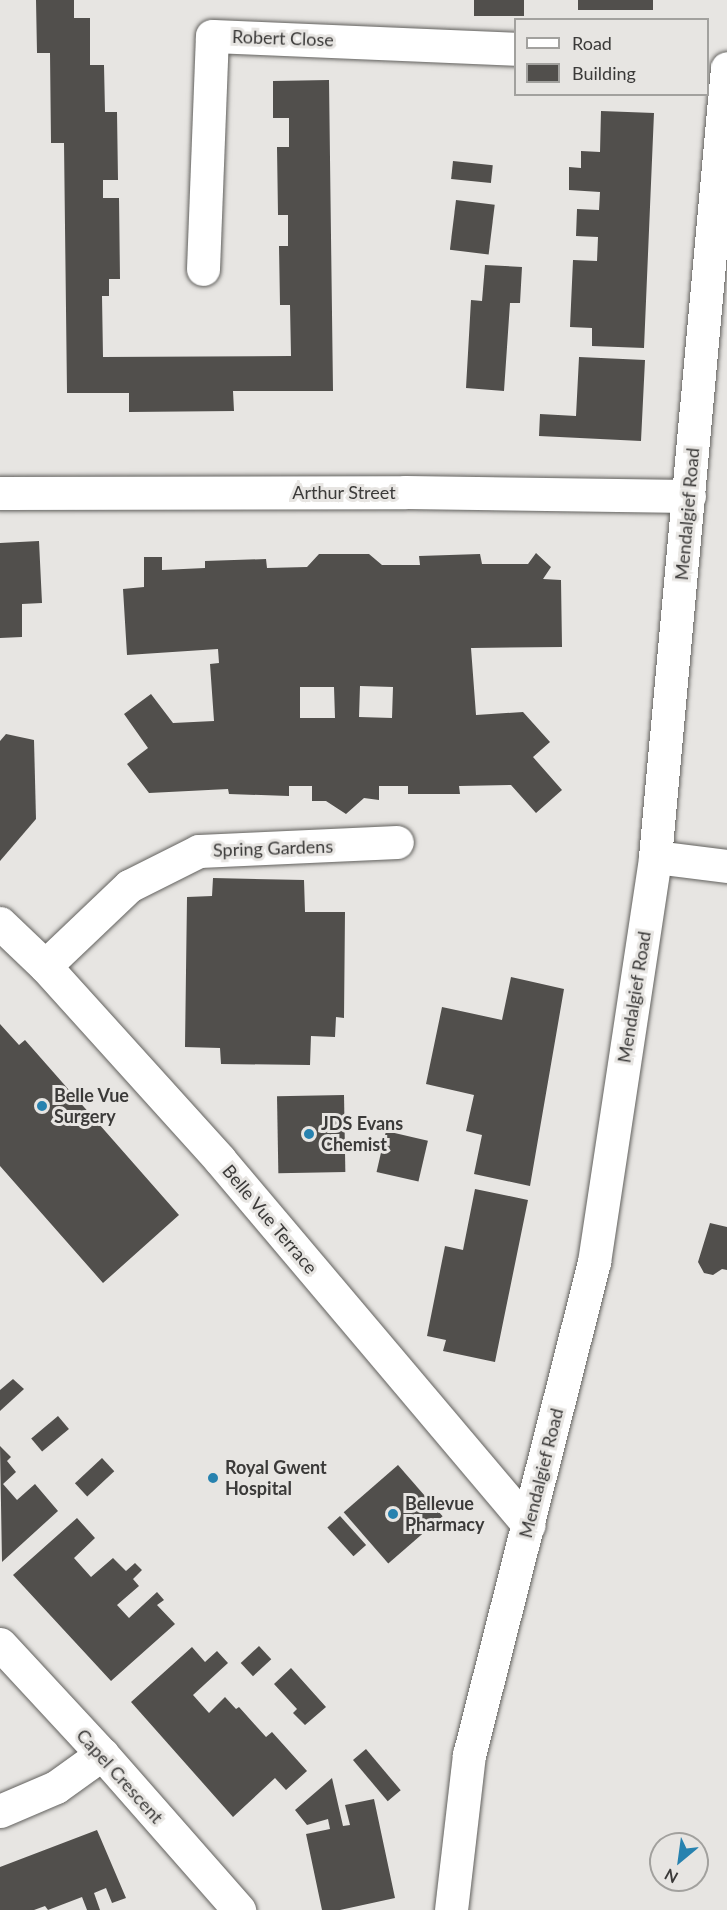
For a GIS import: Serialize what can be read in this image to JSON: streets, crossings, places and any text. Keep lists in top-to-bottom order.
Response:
{
  "streets": {
    "street": [
      "Robert Close",
      "Arthur Street",
      "Mendalgief Road",
      "Spring Gardens",
      "Belle Vue Terrace",
      "Capel Crescent"
    ]
  },
  "crossings": [
    ["Arthur Street", "Mendalgief Road"],
    ["Mendalgief Road", "Belle Vue Terrace"],
    ["Spring Gardens", "Belle Vue Terrace"]
  ],
  "places": [
    "Belle Vue Surgery",
    "JDS Evans Chemist",
    "Royal Gwent Hospital",
    "Bellevue Pharmacy"
  ],
  "legend": ["Road", "Building"],
  "north": "bottom left"
}
